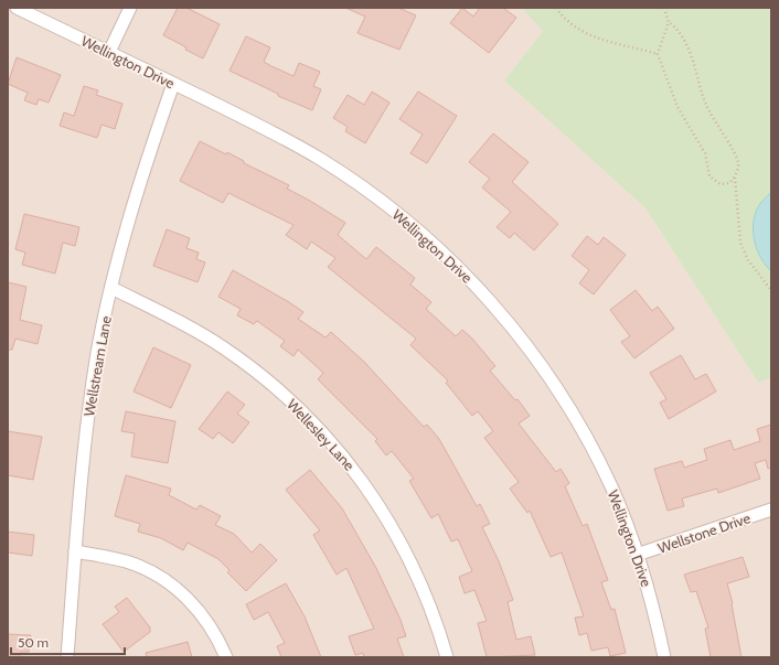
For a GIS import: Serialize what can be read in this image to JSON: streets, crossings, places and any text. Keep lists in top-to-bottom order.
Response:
{
  "streets": {
    "street": [
      "Wellington Drive",
      "Wellstream Lane",
      "Wellesley Lane",
      "Wellstone Drive"
    ]
  },
  "crossings": [
    ["Wellington Drive", "Wellstream Lane"],
    ["Wellington Drive", "Wellstone Drive"],
    ["Wellstream Lane", "Wellesley Lane"]
  ],
  "scale_bar": "50 m"
}
